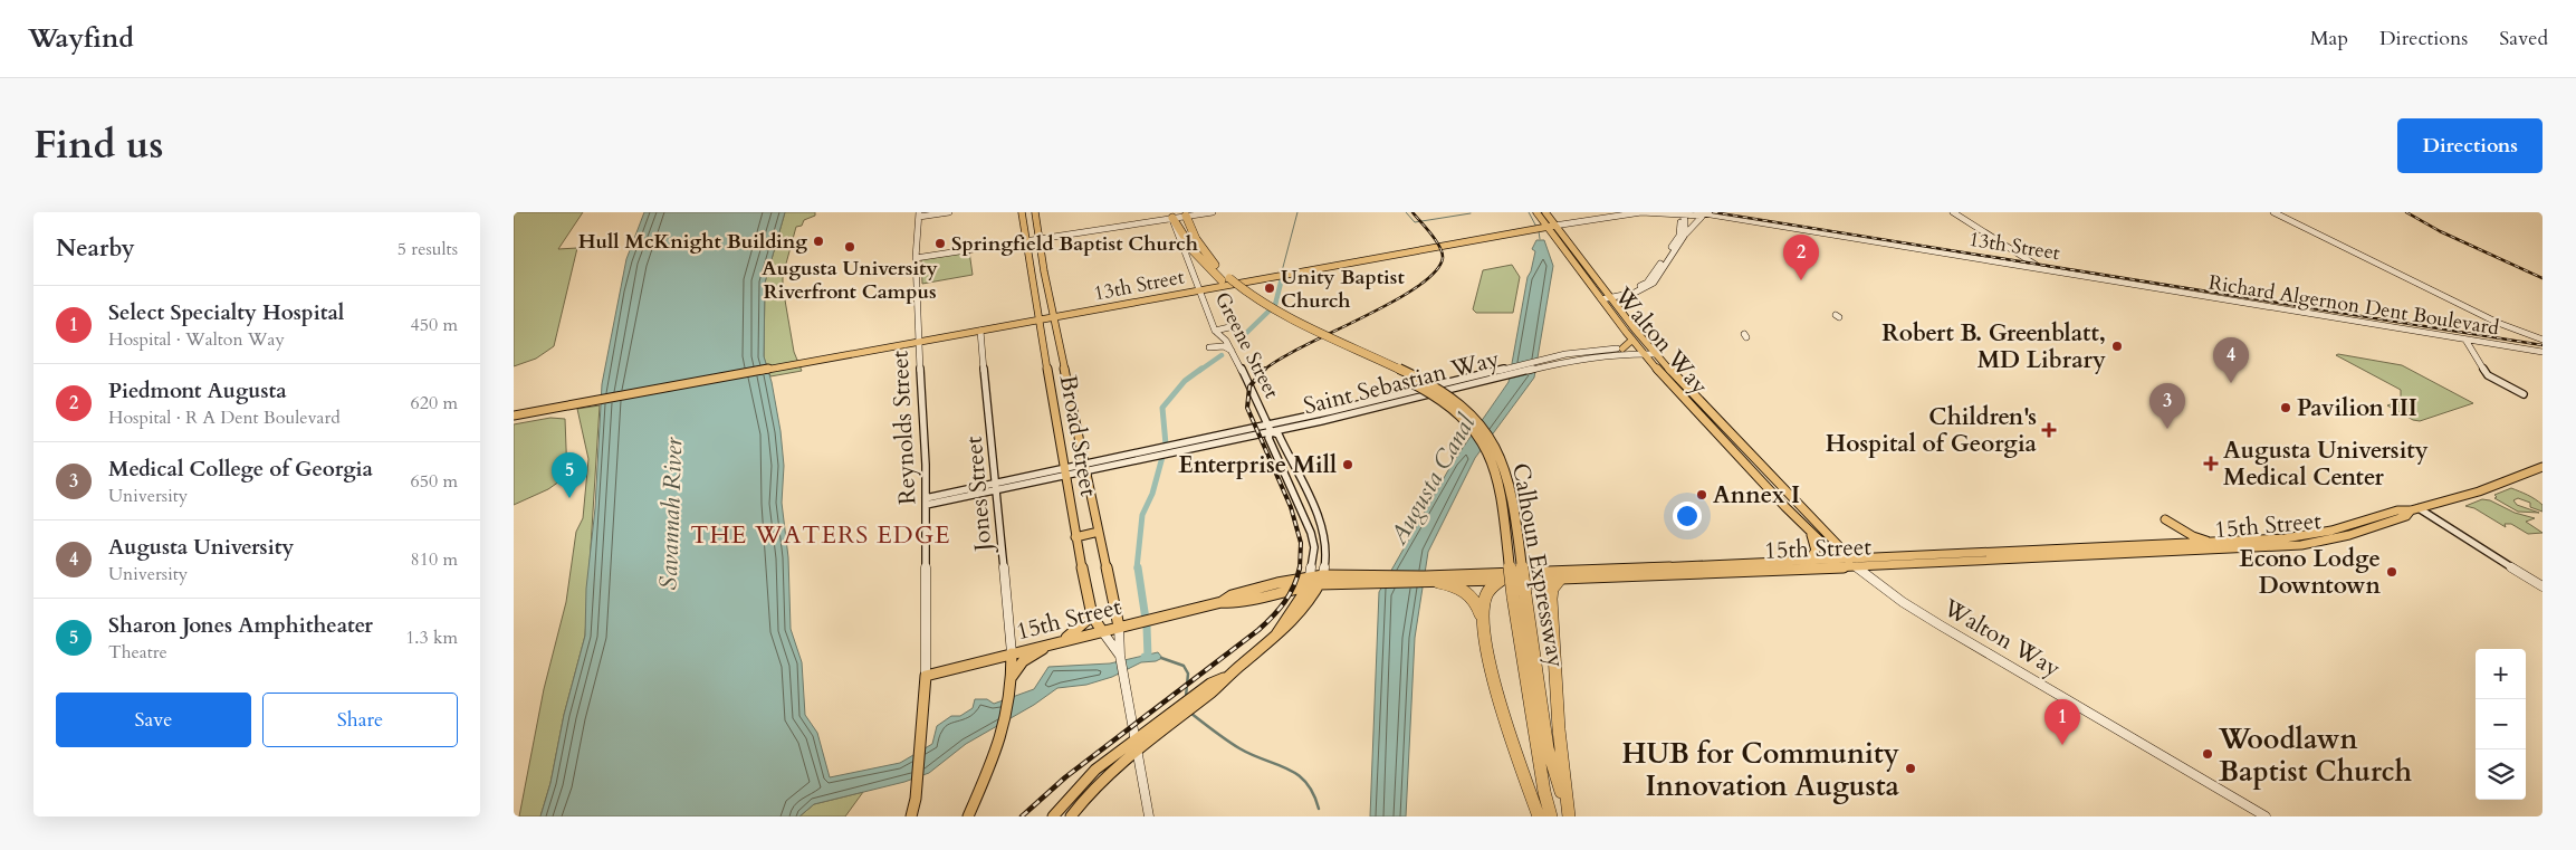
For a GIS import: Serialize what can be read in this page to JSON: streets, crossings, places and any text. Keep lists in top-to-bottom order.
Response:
{
  "streets": {
    "highway": ["Calhoun Expressway"],
    "main road": [
      "13th Street",
      "Richard Algernon Dent Boulevard",
      "Walton Way",
      "Greene Street",
      "Saint Sebastian Way",
      "Reynolds Street",
      "Broad Street",
      "Jones Street",
      "15th Street"
    ]
  },
  "crossings": [
    ["13th Street", "Richard Algernon Dent Boulevard"],
    ["13th Street", "Walton Way"],
    ["13th Street", "Greene Street"],
    ["13th Street", "Reynolds Street"],
    ["13th Street", "Broad Street"],
    ["13th Street", "Jones Street"],
    ["Walton Way", "Saint Sebastian Way"],
    ["Walton Way", "15th Street"],
    ["Greene Street", "Saint Sebastian Way"],
    ["Greene Street", "Broad Street"],
    ["Greene Street", "15th Street"],
    ["Greene Street", "Calhoun Expressway"],
    ["Saint Sebastian Way", "Reynolds Street"],
    ["Saint Sebastian Way", "Broad Street"],
    ["Saint Sebastian Way", "Jones Street"],
    ["Reynolds Street", "15th Street"],
    ["Broad Street", "15th Street"],
    ["Jones Street", "15th Street"]
  ],
  "districts": ["THE WATERS EDGE"],
  "water": ["Augusta Canal", "Savannah River"],
  "places": {
    "other": [
      "Hull McKnight Building",
      "Springfield Baptist Church",
      "Augusta University Riverfront Campus",
      "Unity Baptist Church",
      "Robert B. Greenblatt, MD Library",
      "Pavilion III",
      "Enterprise Mill",
      "Annex I",
      "Econo Lodge Downtown",
      "Woodlawn Baptist Church",
      "HUB for Community Innovation Augusta"
    ],
    "health": ["Children's Hospital of Georgia", "Augusta University Medical Center"]
  },
  "page": {
    "header": "Wayfind",
    "nav": ["Map", "Directions", "Saved"],
    "title": "Find us",
    "buttons": [
      "Directions",
      ["Save", "Share"]
    ],
    "heading": ["Nearby", "5 results"],
    "pins": [
      "2",
      "4",
      "3",
      "5",
      "1"
    ],
    "list": [
      {
        "mark": "1",
        "name": "Select Specialty Hospital",
        "note": "Hospital · Walton Way",
        "value": "450 m"
      },
      {
        "mark": "2",
        "name": "Piedmont Augusta",
        "note": "Hospital · R A Dent Boulevard",
        "value": "620 m"
      },
      {
        "mark": "3",
        "name": "Medical College of Georgia",
        "note": "University",
        "value": "650 m"
      },
      {
        "mark": "4",
        "name": "Augusta University",
        "note": "University",
        "value": "810 m"
      },
      {
        "mark": "5",
        "name": "Sharon Jones Amphitheater",
        "note": "Theatre",
        "value": "1.3 km"
      }
    ],
    "map_buttons": ["+", "−"]
  }
}
